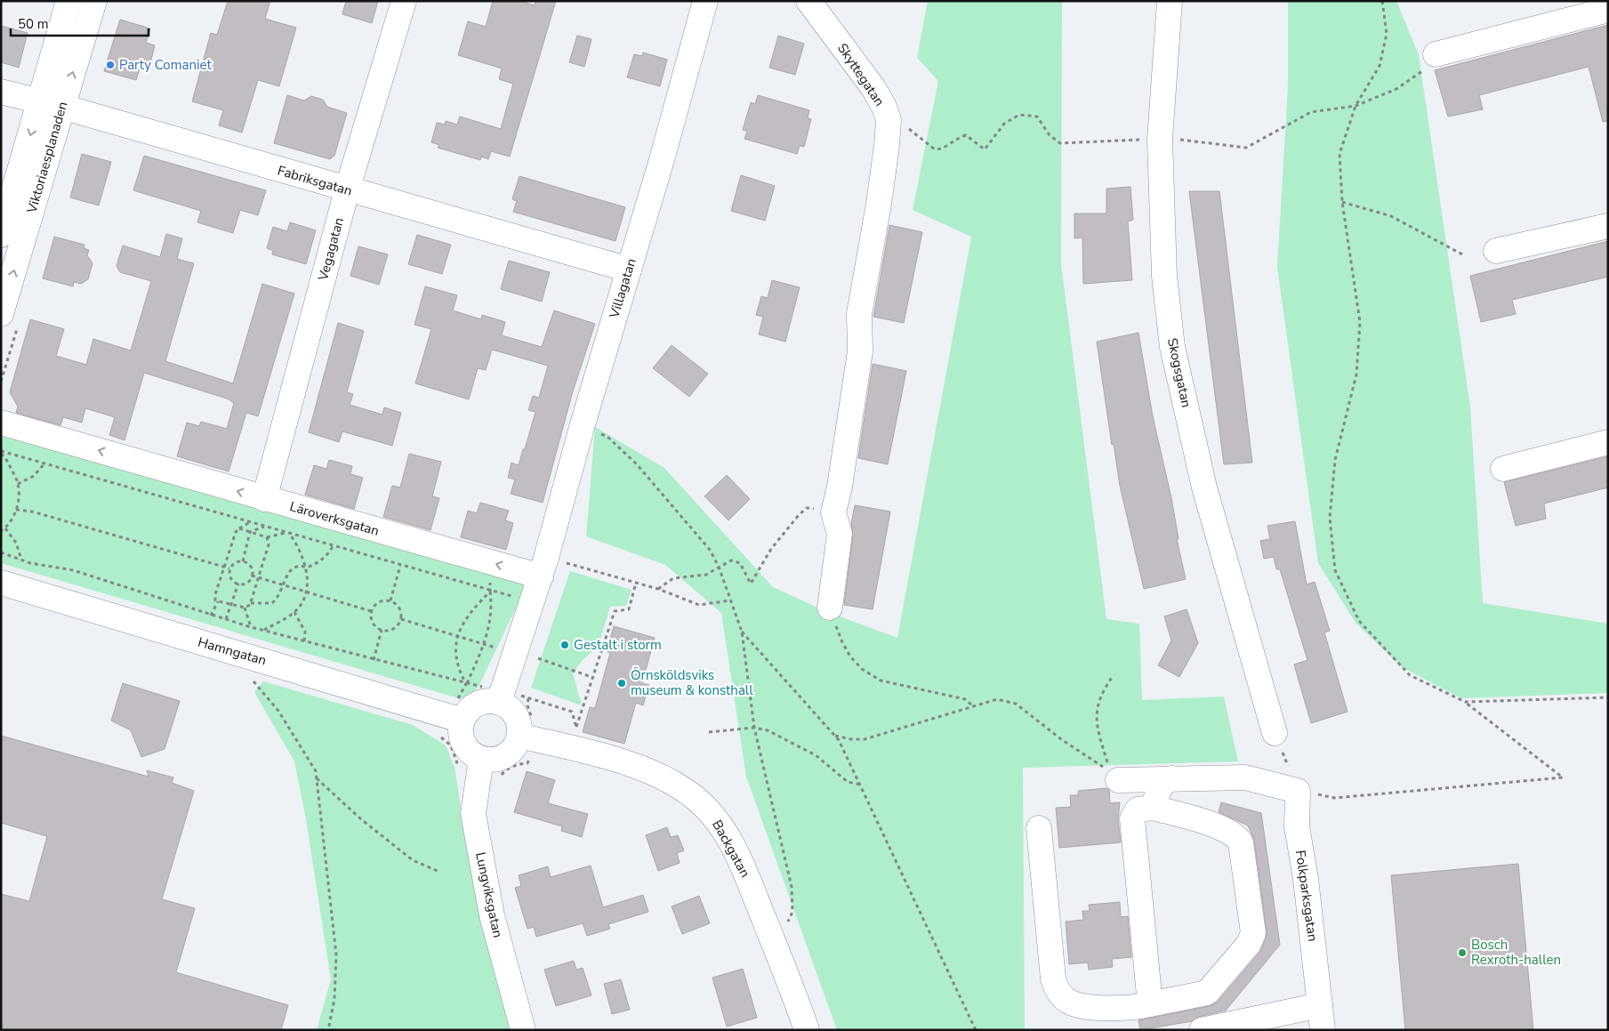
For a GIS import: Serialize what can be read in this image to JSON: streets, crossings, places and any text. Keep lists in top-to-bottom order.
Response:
{
  "streets": {
    "street": [
      "Skyttegatan",
      "Viktoriaesplanaden",
      "Fabriksgatan",
      "Vegagatan",
      "Villagatan",
      "Skogsgatan",
      "Läroverksgatan",
      "Hamngatan",
      "Backgatan",
      "Lungviksgatan",
      "Folkparksgatan"
    ]
  },
  "crossings": [
    ["Viktoriaesplanaden", "Fabriksgatan"],
    ["Fabriksgatan", "Vegagatan"],
    ["Fabriksgatan", "Villagatan"],
    ["Vegagatan", "Läroverksgatan"],
    ["Villagatan", "Läroverksgatan"],
    ["Hamngatan", "Backgatan"],
    ["Hamngatan", "Lungviksgatan"],
    ["Backgatan", "Lungviksgatan"]
  ],
  "one_way": ["Läroverksgatan"],
  "places": [
    "Party Comaniet",
    "Gestalt i storm",
    "Örnsköldsviks museum & konsthall",
    "Bosch Rexroth-hallen"
  ],
  "scale_bar": "50 m"
}
